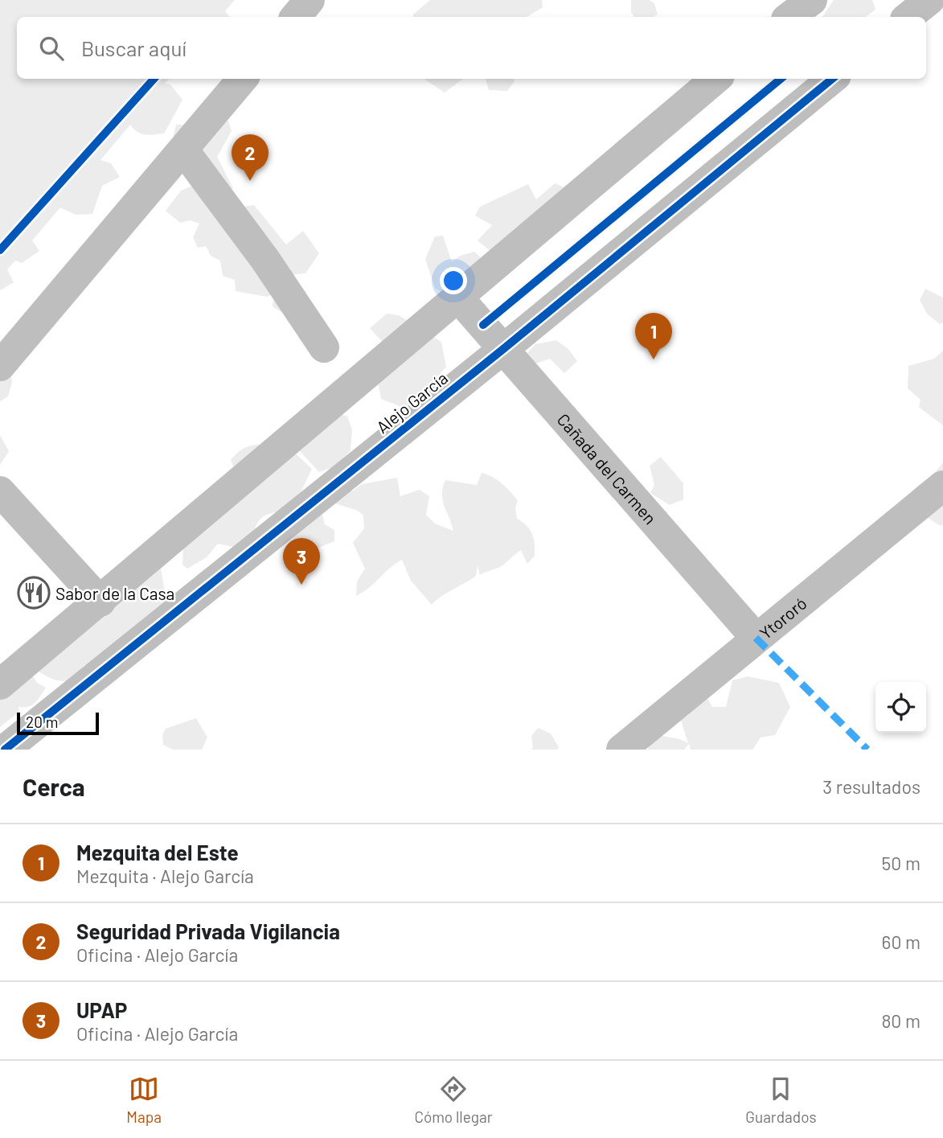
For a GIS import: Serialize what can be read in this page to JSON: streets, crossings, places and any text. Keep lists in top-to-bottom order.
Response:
{
  "streets": {
    "street": ["Alejo García", "Cañada del Carmen", "Ytororó"]
  },
  "crossings": [
    ["Alejo García", "Cañada del Carmen"],
    ["Cañada del Carmen", "Ytororó"]
  ],
  "places": {
    "restaurant": ["Sabor de la Casa"]
  },
  "scale_bar": "20 m",
  "page": {
    "search": "Buscar aquí",
    "pins": ["2", "1", "3"],
    "scale": "20 m",
    "heading": ["Cerca", "3 resultados"],
    "list": [
      {
        "mark": "1",
        "name": "Mezquita del Este",
        "note": "Mezquita · Alejo García",
        "value": "50 m"
      },
      {
        "mark": "2",
        "name": "Seguridad Privada Vigilancia",
        "note": "Oficina · Alejo García",
        "value": "60 m"
      },
      {
        "mark": "3",
        "name": "UPAP",
        "note": "Oficina · Alejo García",
        "value": "80 m"
      }
    ],
    "nav": ["Mapa", "Cómo llegar", "Guardados"]
  }
}
